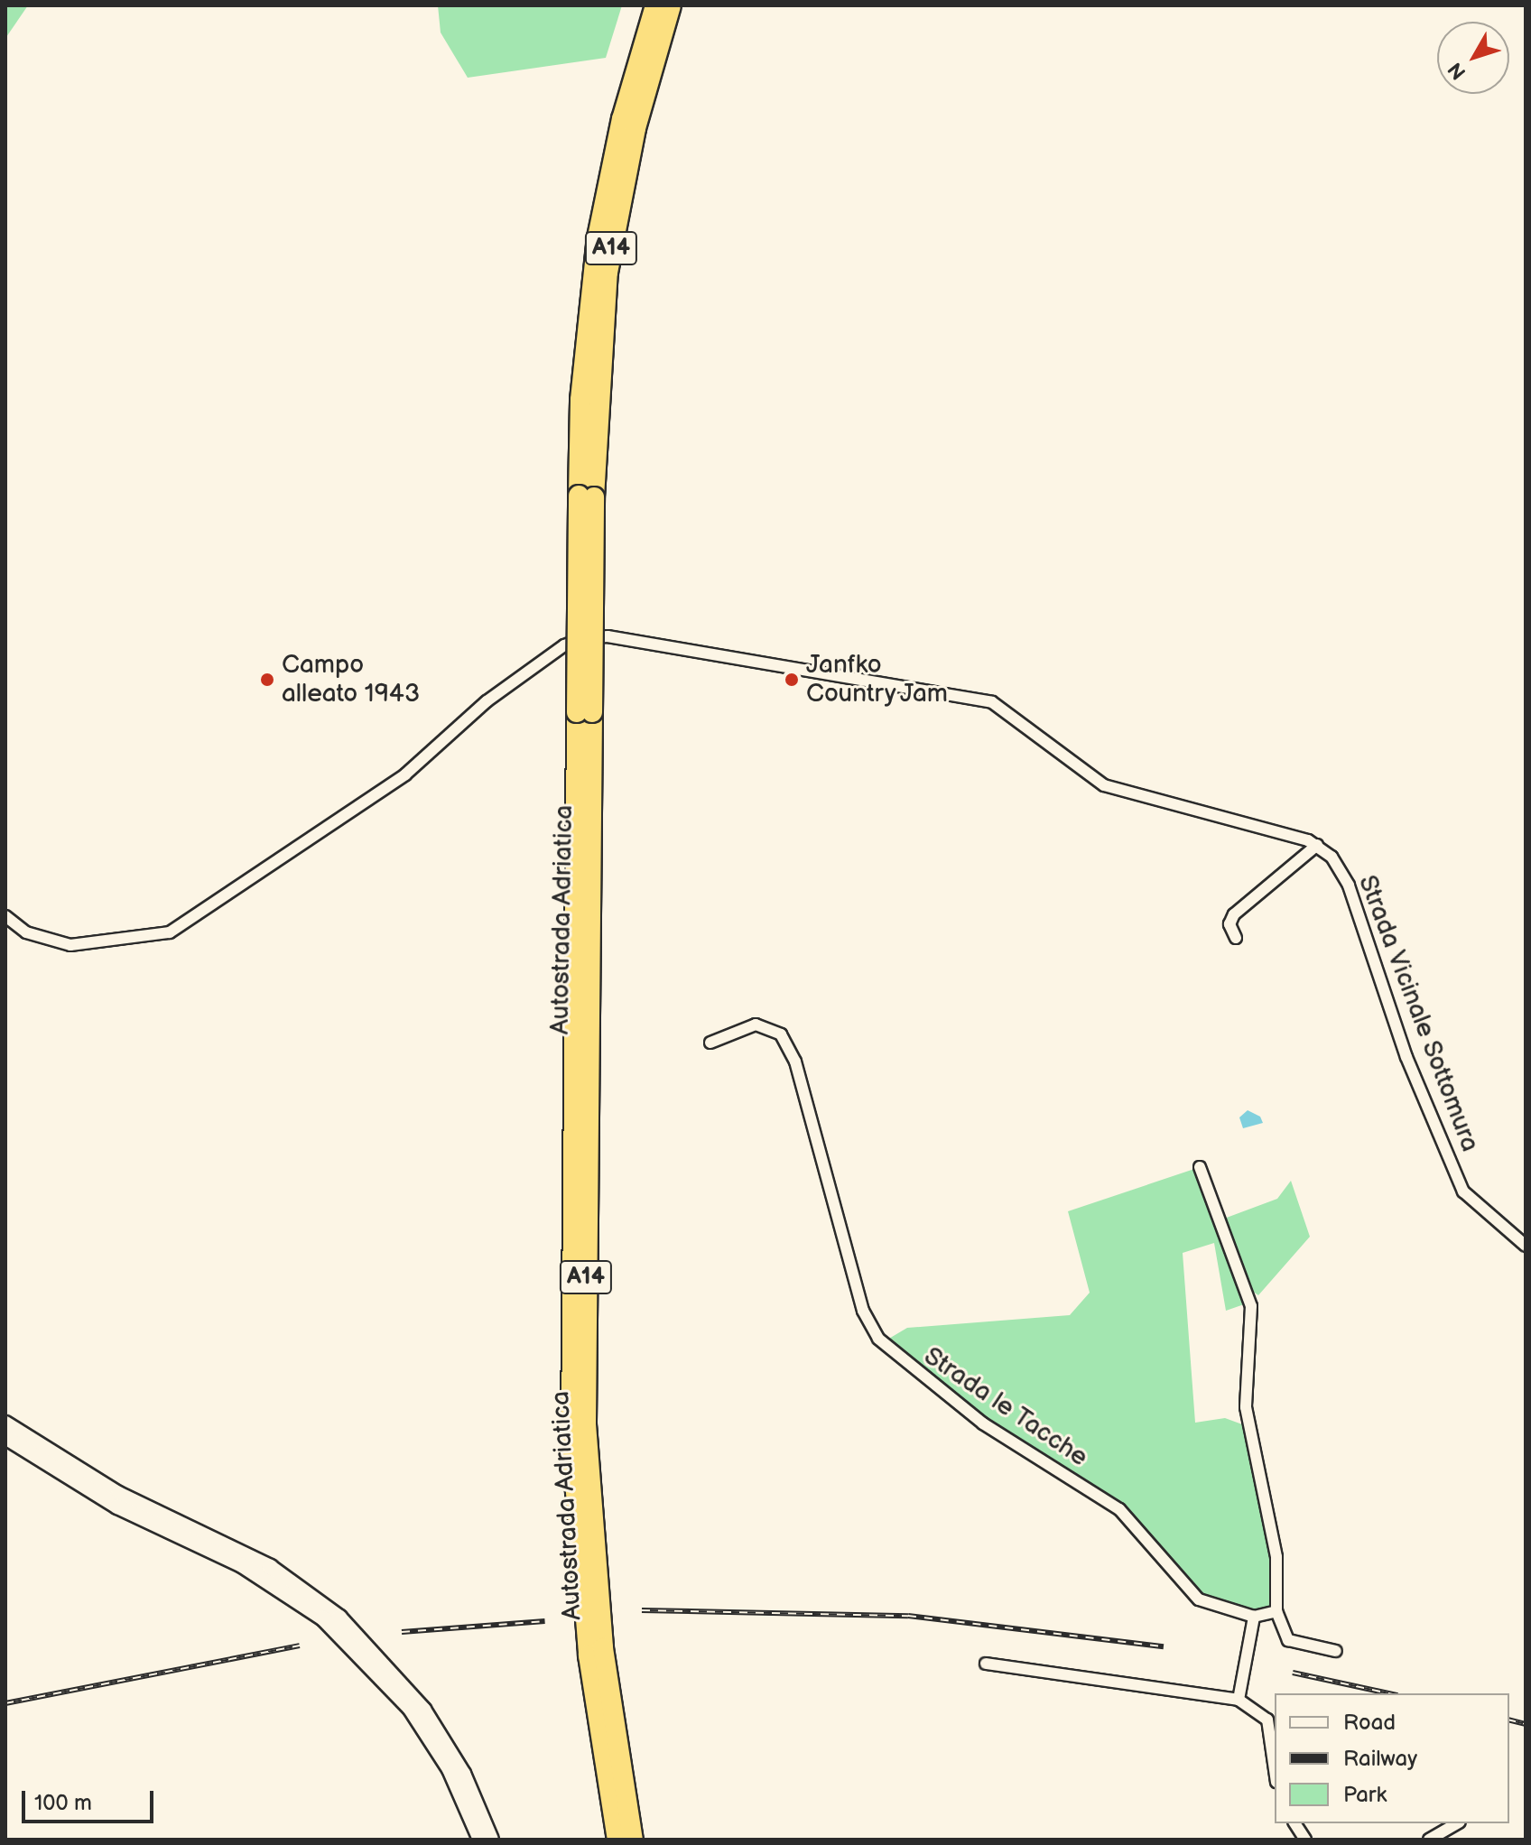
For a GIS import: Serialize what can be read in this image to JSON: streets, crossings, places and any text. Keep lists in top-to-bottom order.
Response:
{
  "streets": {
    "highway": ["A14", "Autostrada Adriatica"],
    "street": ["Strada Vicinale Sottomura", "Strada le Tacche"]
  },
  "places": ["Campo alleato 1943", "Janfko Country Jam"],
  "legend": ["Road", "Railway", "Park"],
  "scale_bar": "100 m",
  "north": "bottom left"
}
